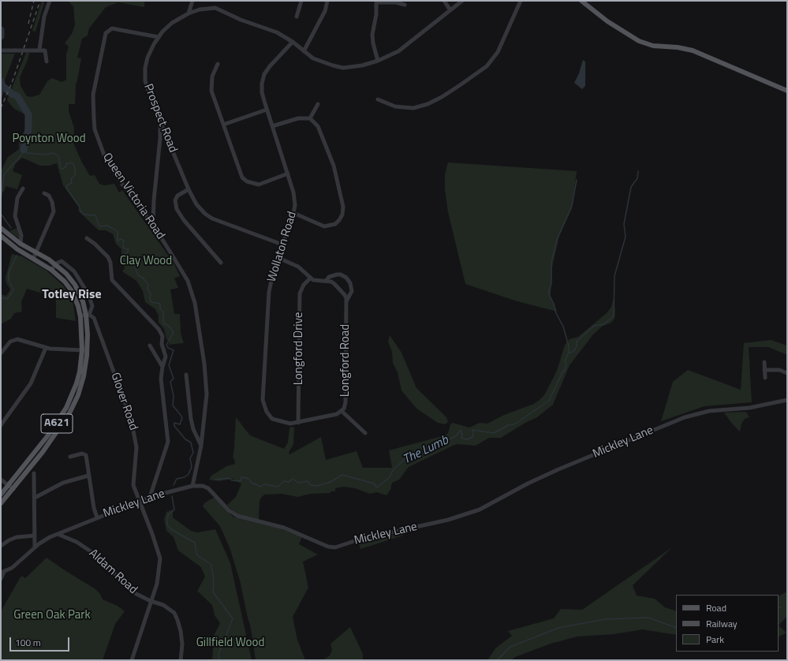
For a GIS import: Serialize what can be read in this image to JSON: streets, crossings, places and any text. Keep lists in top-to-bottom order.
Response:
{
  "streets": {
    "main road": ["A621"],
    "street": [
      "Prospect Road",
      "Queen Victoria Road",
      "Wollaton Road",
      "Longford Drive",
      "Longford Road",
      "Glover Road",
      "Mickley Lane",
      "Aldam Road"
    ]
  },
  "crossings": [
    ["Prospect Road", "Queen Victoria Road"],
    ["Prospect Road", "Wollaton Road"],
    ["Queen Victoria Road", "Mickley Lane"],
    ["Wollaton Road", "Longford Drive"],
    ["Wollaton Road", "Longford Road"],
    ["Longford Drive", "Longford Road"],
    ["Glover Road", "A621"],
    ["Glover Road", "Mickley Lane"],
    ["Glover Road", "Aldam Road"],
    ["Mickley Lane", "Aldam Road"]
  ],
  "districts": ["Totley Rise"],
  "water": ["The Lumb"],
  "parks": [
    "Poynton Wood",
    "Clay Wood",
    "Green Oak Park",
    "Gillfield Wood"
  ],
  "legend": ["Road", "Railway", "Park"],
  "scale_bar": "100 m"
}
